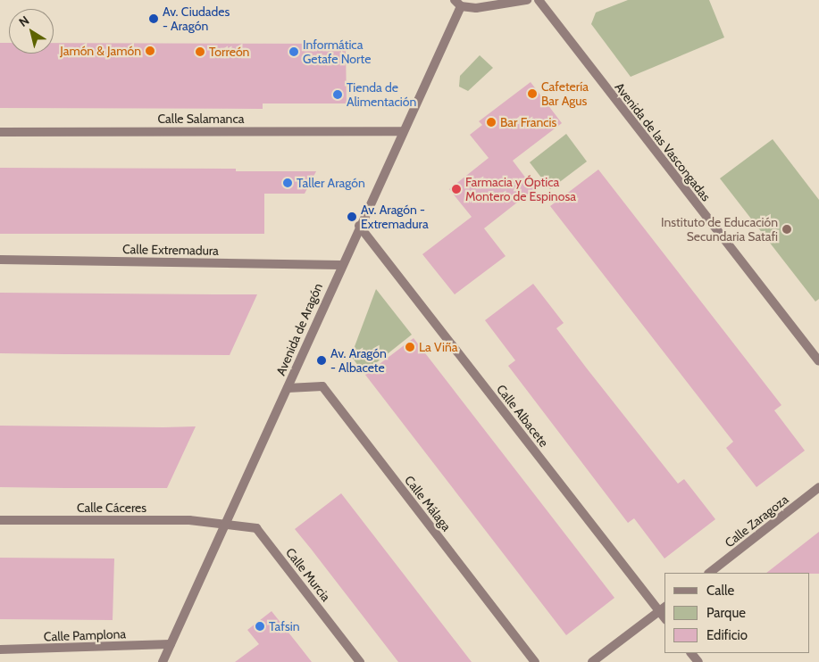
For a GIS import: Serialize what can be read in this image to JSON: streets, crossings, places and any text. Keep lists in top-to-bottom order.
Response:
{
  "streets": {
    "street": [
      "Calle Salamanca",
      "Avenida de las Vascongadas",
      "Calle Extremadura",
      "Avenida de Aragón",
      "Calle Albacete",
      "Calle Málaga",
      "Calle Cáceres",
      "Calle Zaragoza",
      "Calle Murcia",
      "Calle Pamplona"
    ]
  },
  "crossings": [
    ["Calle Salamanca", "Avenida de Aragón"],
    ["Calle Extremadura", "Avenida de Aragón"],
    ["Avenida de Aragón", "Calle Albacete"],
    ["Avenida de Aragón", "Calle Málaga"],
    ["Avenida de Aragón", "Calle Cáceres"],
    ["Avenida de Aragón", "Calle Murcia"],
    ["Avenida de Aragón", "Calle Pamplona"],
    ["Calle Cáceres", "Calle Murcia"]
  ],
  "places": [
    "Av. Ciudades - Aragón",
    "Jamón & Jamón",
    "Torreón",
    "Informática Getafe Norte",
    "Cafetería Bar Agus",
    "Tienda de Alimentación",
    "Bar Francis",
    "Taller Aragón",
    "Farmacia y Óptica Montero de Espinosa",
    "Av. Aragón - Extremadura",
    "Instituto de Educación Secundaria Satafi",
    "La Viña",
    "Av. Aragón - Albacete",
    "Tafsin"
  ],
  "legend": ["Calle", "Parque", "Edificio"],
  "north": "top left"
}
